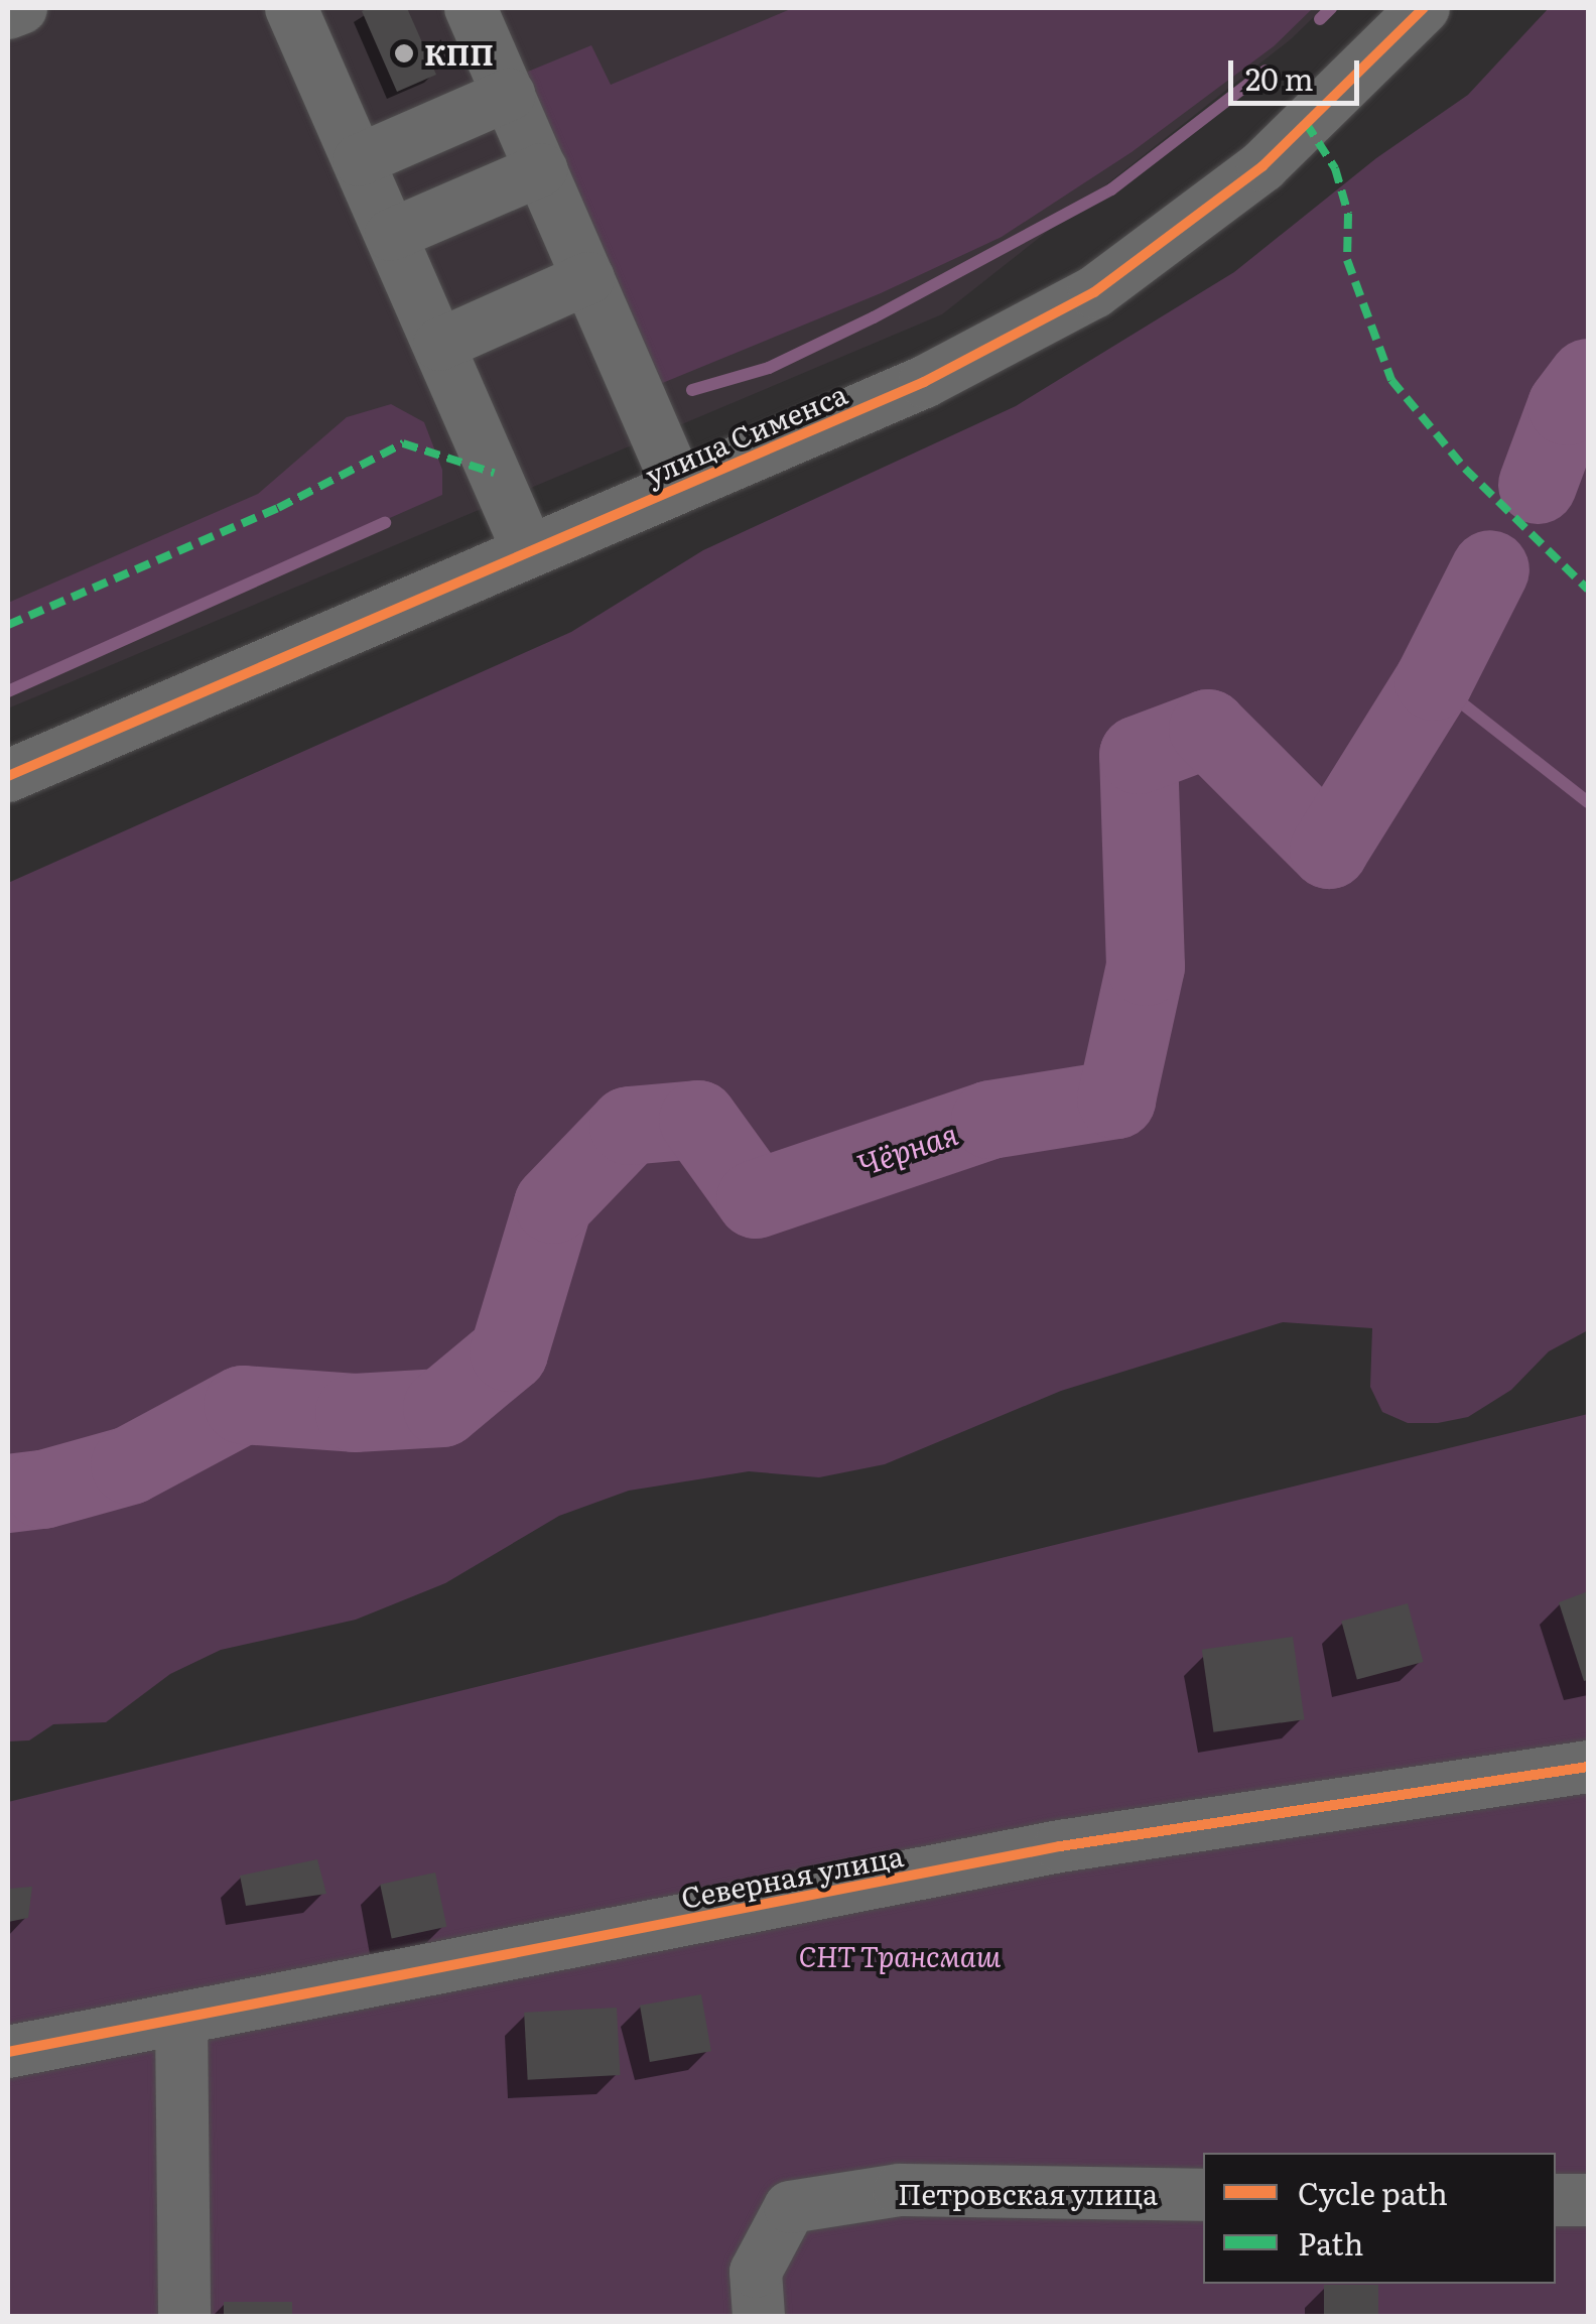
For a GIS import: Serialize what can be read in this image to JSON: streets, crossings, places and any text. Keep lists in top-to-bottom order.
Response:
{
  "streets": {
    "street": ["улица Сименса", "Северная улица", "Петровская улица"]
  },
  "water": ["Чёрная"],
  "parks": ["СНТ Трансмаш"],
  "places": ["КПП"],
  "legend": ["Cycle path", "Path"],
  "scale_bar": "20 m"
}
